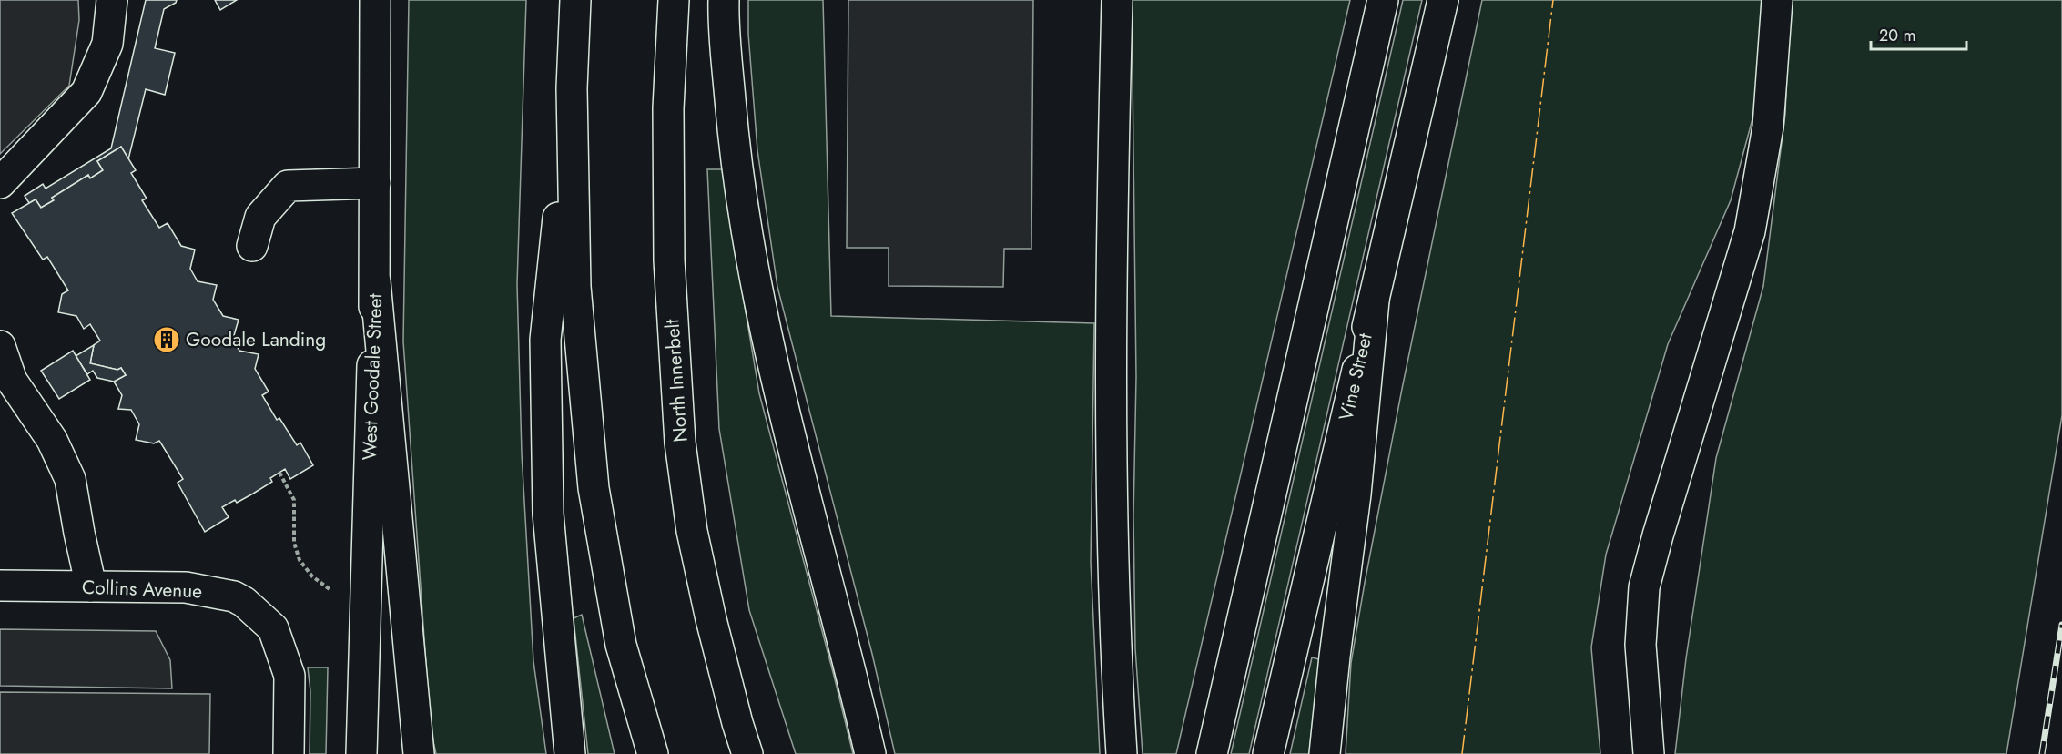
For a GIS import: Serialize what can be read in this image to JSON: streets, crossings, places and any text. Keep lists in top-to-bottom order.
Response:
{
  "streets": {
    "main road": [
      "West Goodale Street",
      "Vine Street",
      "North Innerbelt",
      "Collins Avenue"
    ]
  },
  "places": {
    "building": ["Goodale Landing"]
  },
  "scale_bar": "20 m"
}
